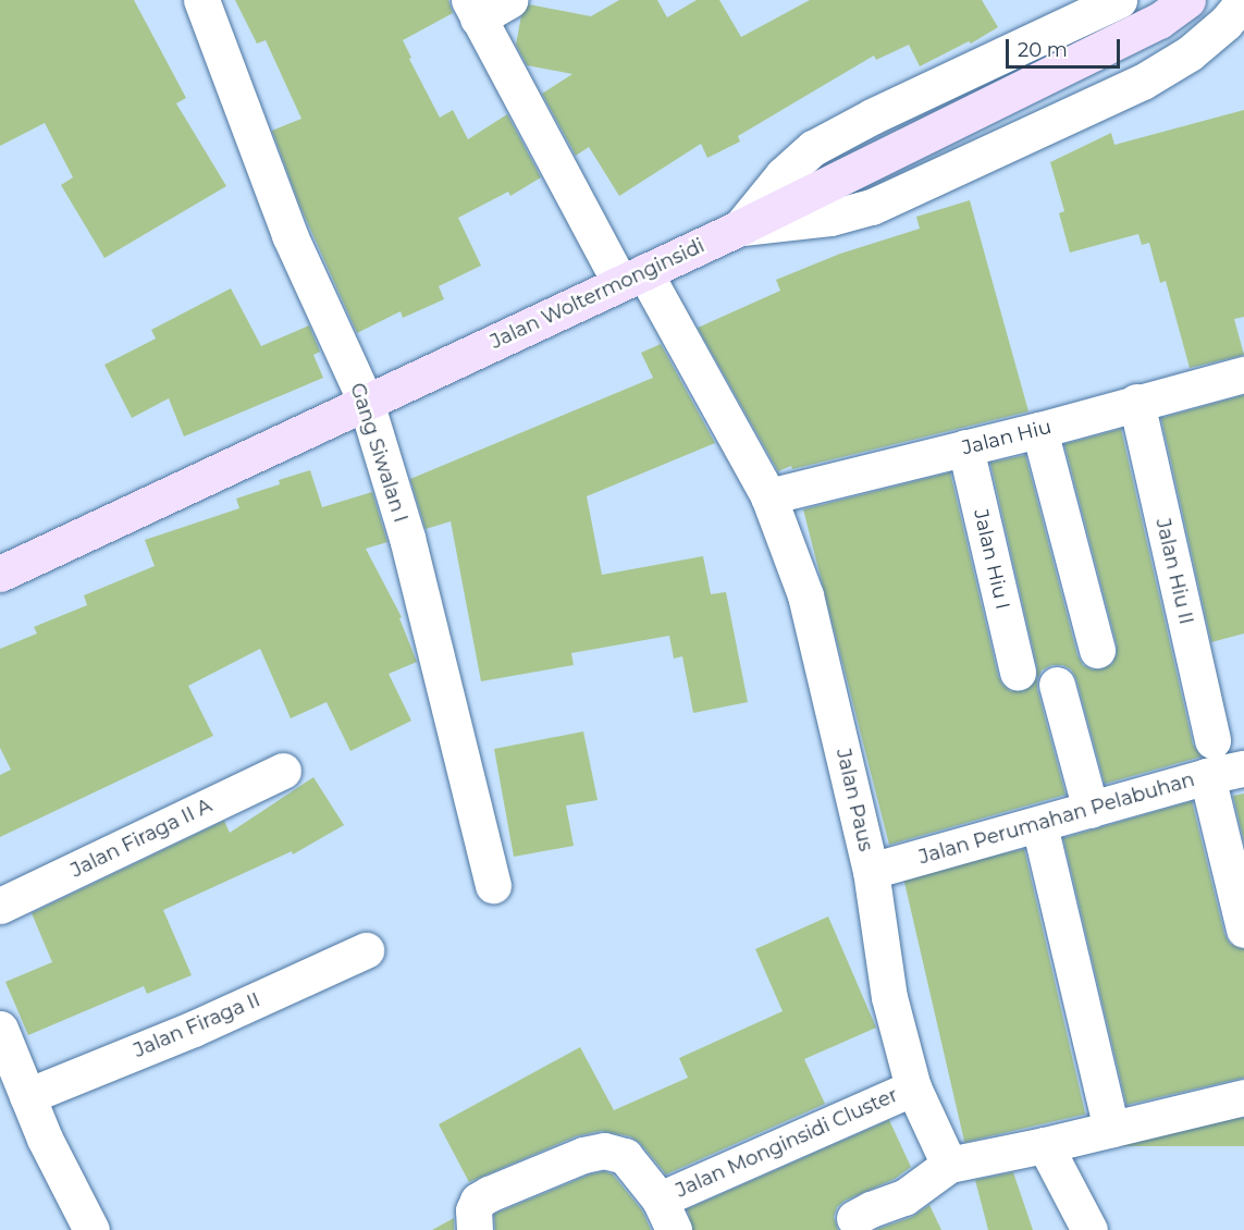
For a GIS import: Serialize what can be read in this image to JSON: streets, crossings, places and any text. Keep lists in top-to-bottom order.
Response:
{
  "streets": {
    "main road": ["Jalan Woltermonginsidi"],
    "street": [
      "Jalan Hiu",
      "Gang Siwalan I",
      "Jalan Hiu I",
      "Jalan Hiu II",
      "Jalan Paus",
      "Jalan Perumahan Pelabuhan",
      "Jalan Firaga II A",
      "Jalan Firaga II",
      "Jalan Monginsidi Cluster"
    ]
  },
  "crossings": [
    ["Jalan Woltermonginsidi", "Gang Siwalan I"],
    ["Jalan Woltermonginsidi", "Jalan Paus"],
    ["Jalan Hiu", "Jalan Hiu I"],
    ["Jalan Hiu", "Jalan Hiu II"],
    ["Jalan Hiu", "Jalan Paus"],
    ["Jalan Paus", "Jalan Perumahan Pelabuhan"],
    ["Jalan Paus", "Jalan Monginsidi Cluster"]
  ],
  "scale_bar": "20 m"
}
